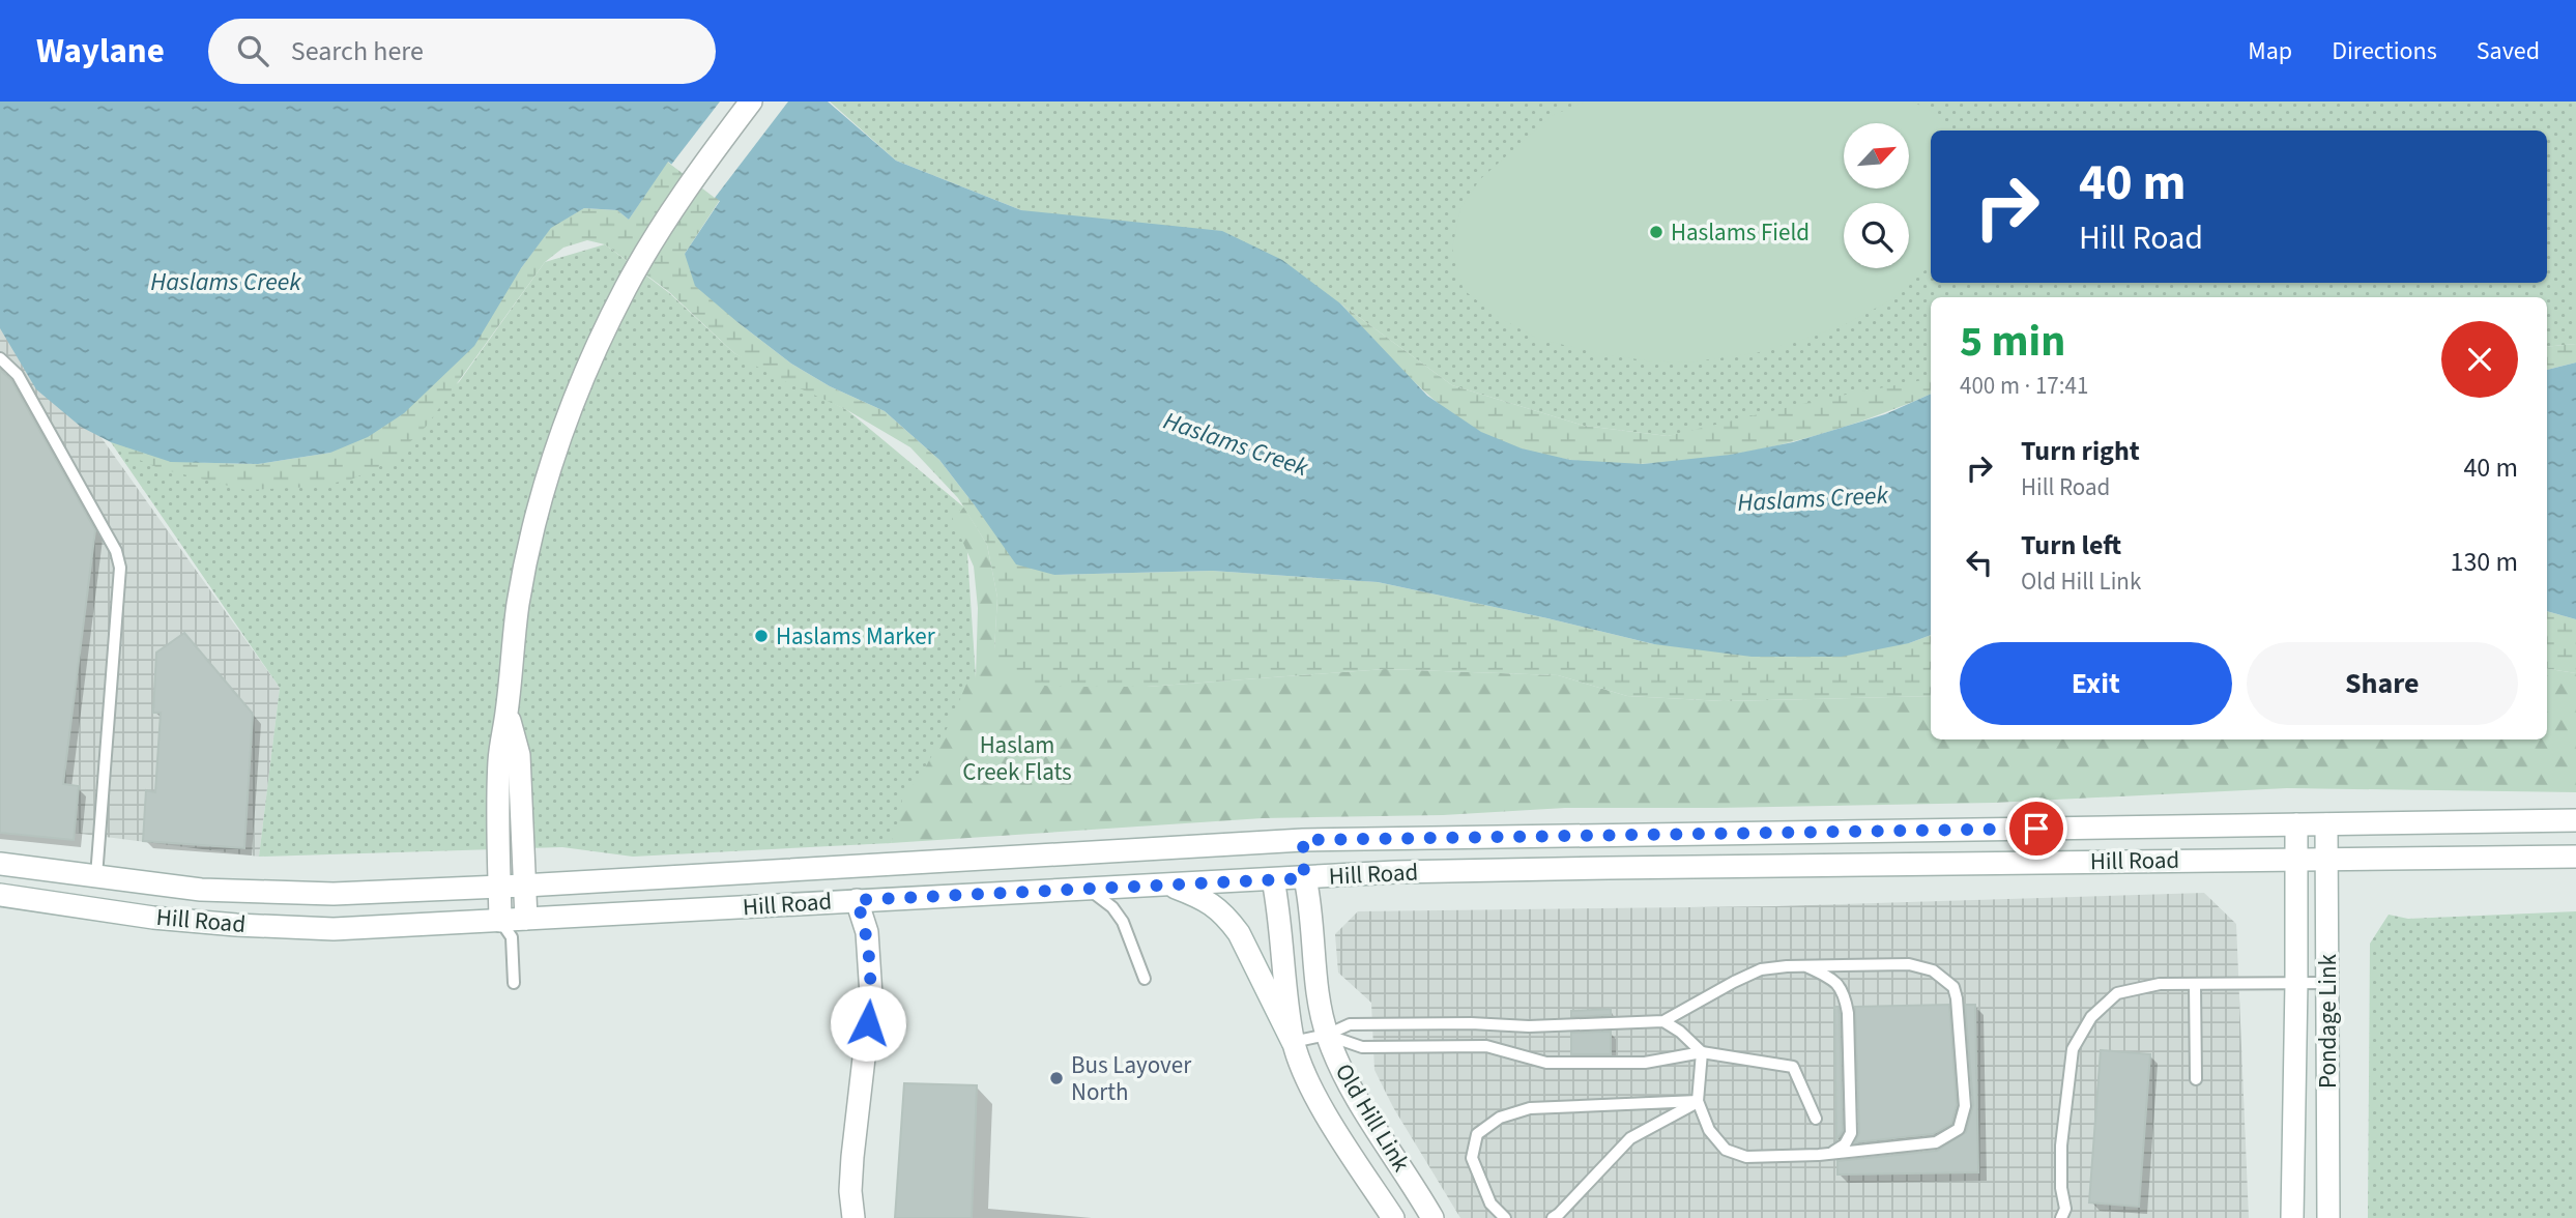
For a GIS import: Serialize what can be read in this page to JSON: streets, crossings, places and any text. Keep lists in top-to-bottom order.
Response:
{
  "streets": {
    "main road": ["Hill Road", "Pondage Link", "Old Hill Link"]
  },
  "crossings": [
    ["Hill Road", "Pondage Link"],
    ["Hill Road", "Old Hill Link"]
  ],
  "water": ["Haslams Creek"],
  "parks": ["Haslam Creek Flats"],
  "places": ["Haslams Field", "Haslams Marker", "Bus Layover North"],
  "north": "top right",
  "page": {
    "header": "Waylane",
    "search": "Search here",
    "nav": ["Map", "Directions", "Saved"],
    "turn": ["40 m", "Hill Road"],
    "heading": ["5 min", "400 m · 17:41"],
    "list": [
      {
        "name": "Turn right",
        "note": "Hill Road",
        "value": "40 m"
      },
      {
        "name": "Turn left",
        "note": "Old Hill Link",
        "value": "130 m"
      }
    ],
    "buttons": ["Exit", "Share"]
  }
}
